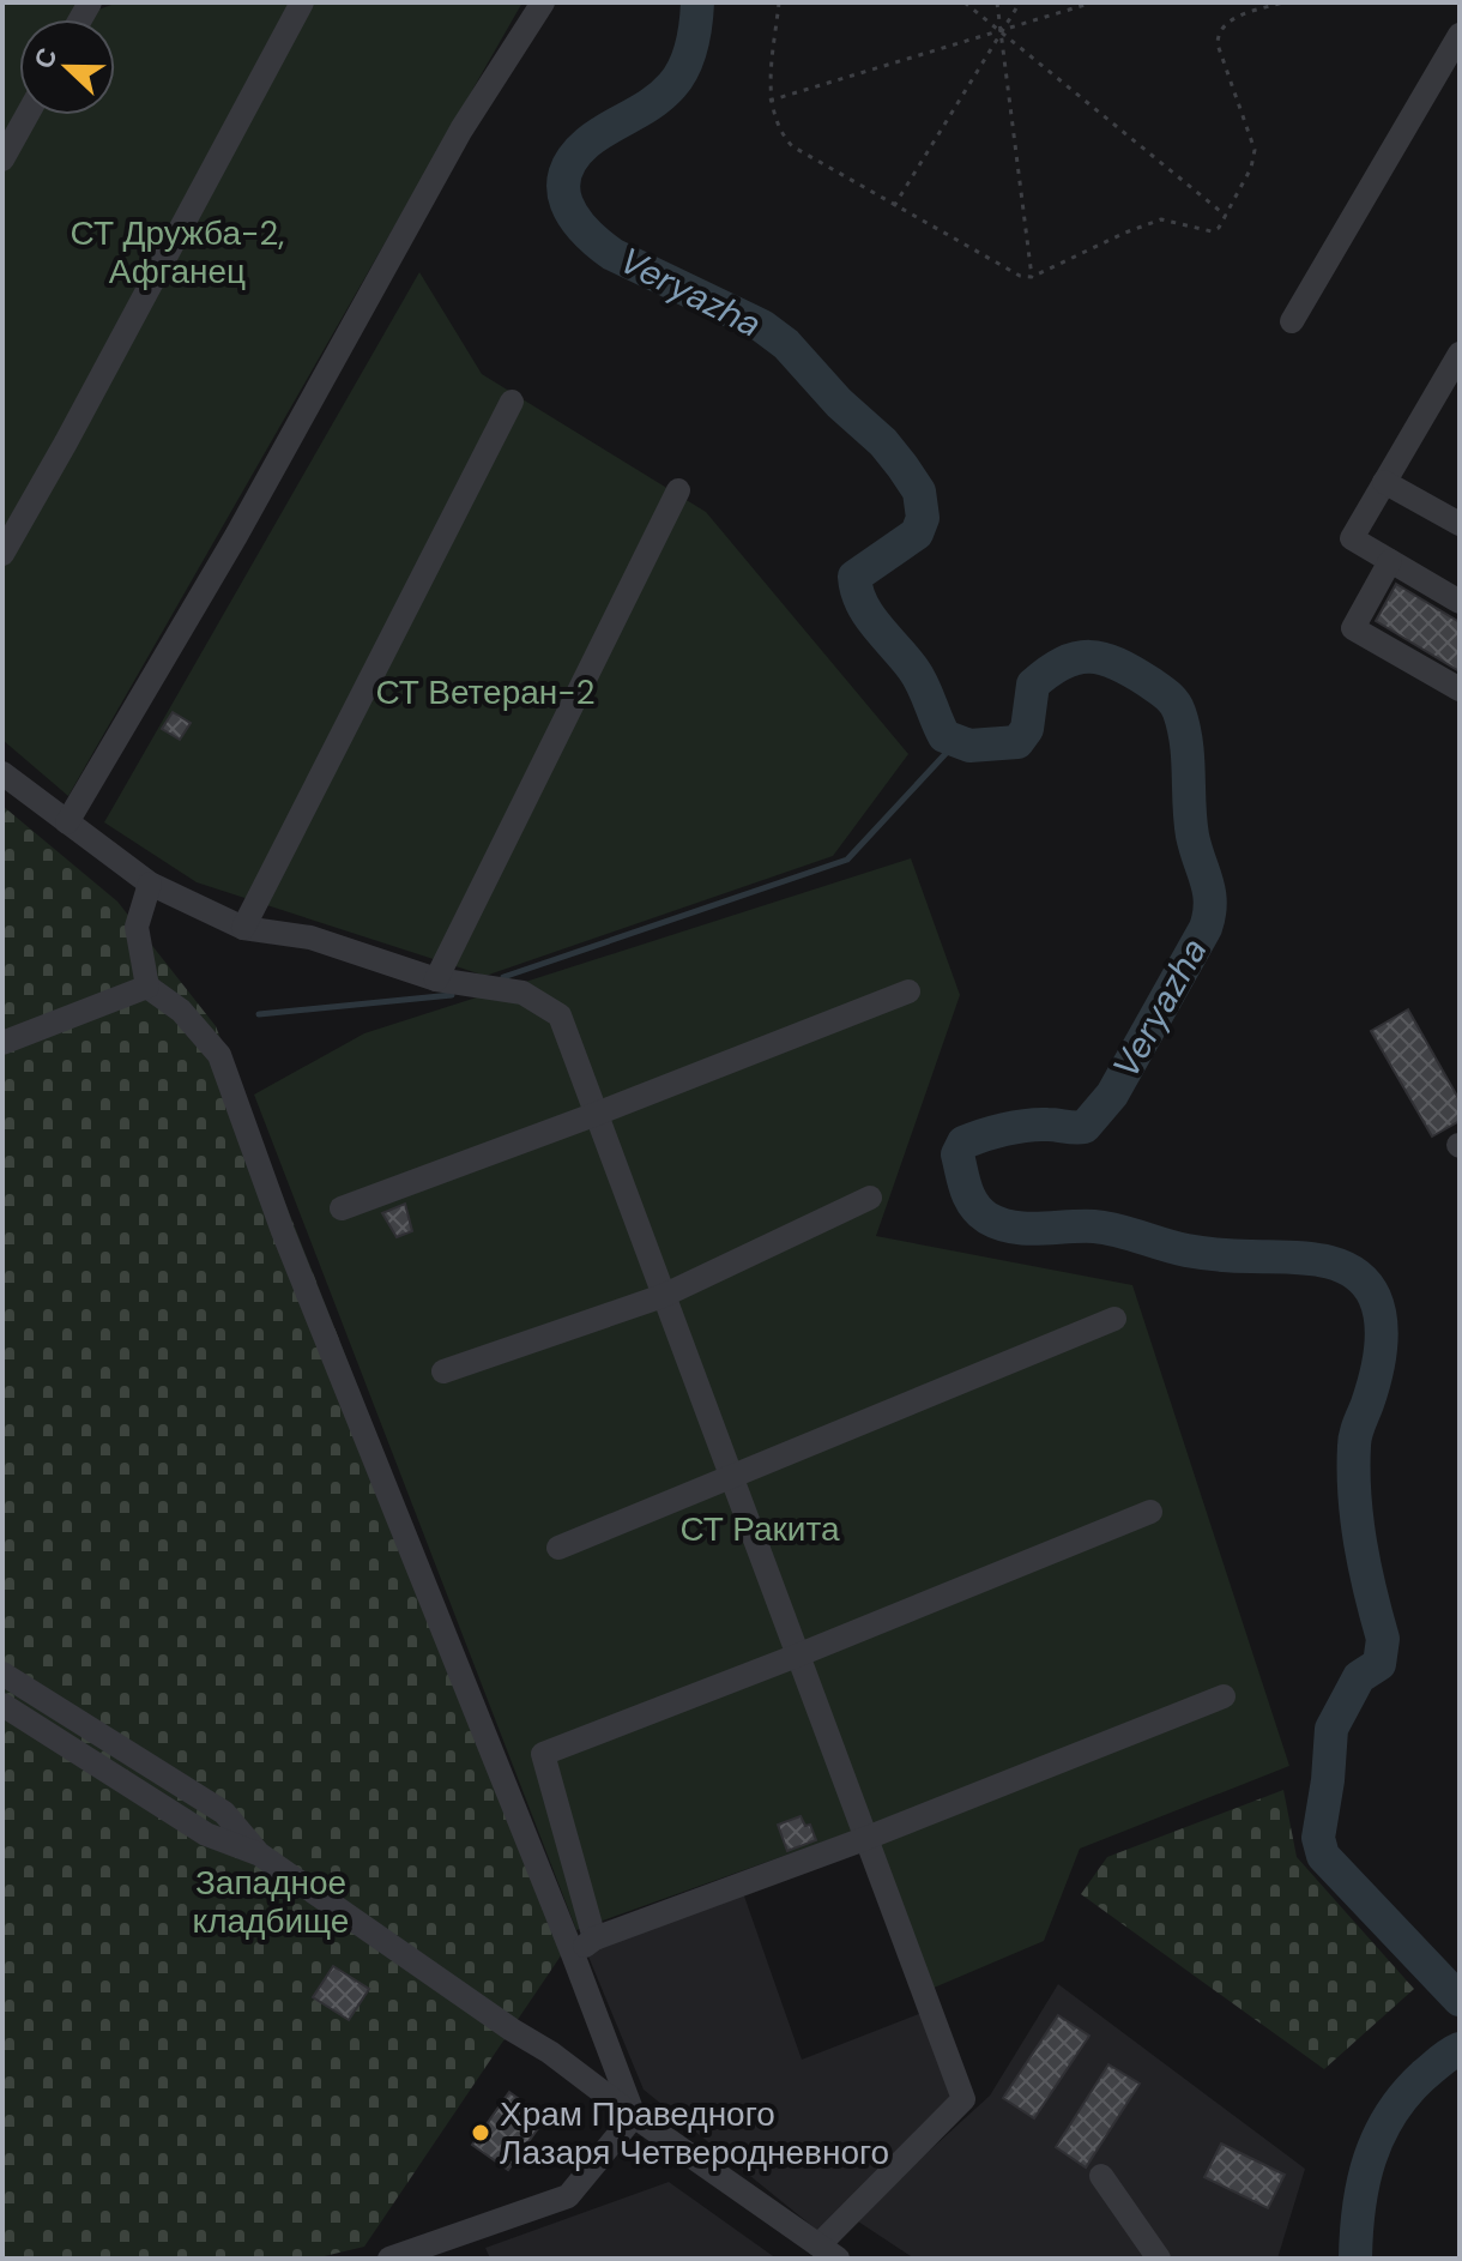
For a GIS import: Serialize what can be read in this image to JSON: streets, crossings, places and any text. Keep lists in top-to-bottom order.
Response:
{
  "water": ["Veryazha"],
  "parks": [
    "СТ Дружба-2, Афганец",
    "СТ Ветеран-2",
    "СТ Ракита",
    "Западное кладбище"
  ],
  "places": ["Храм Праведного Лазаря Четверодневного"],
  "north": "left"
}
